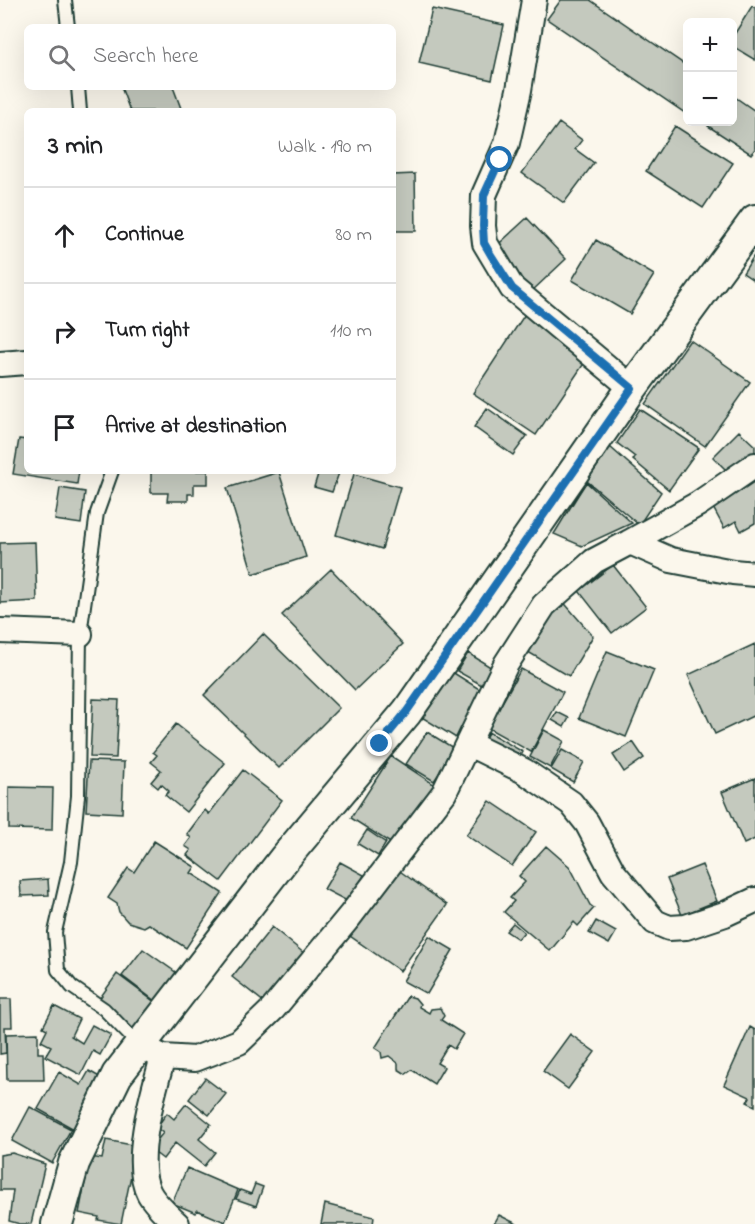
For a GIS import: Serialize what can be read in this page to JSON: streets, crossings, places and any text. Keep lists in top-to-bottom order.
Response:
{
  "page": {
    "map_buttons": ["+", "−"],
    "search": "Search here",
    "heading": ["3 min", "Walk · 190 m"],
    "list": [
      ["Continue", "80 m"],
      ["Turn right", "110 m"],
      "Arrive at destination"
    ]
  }
}
